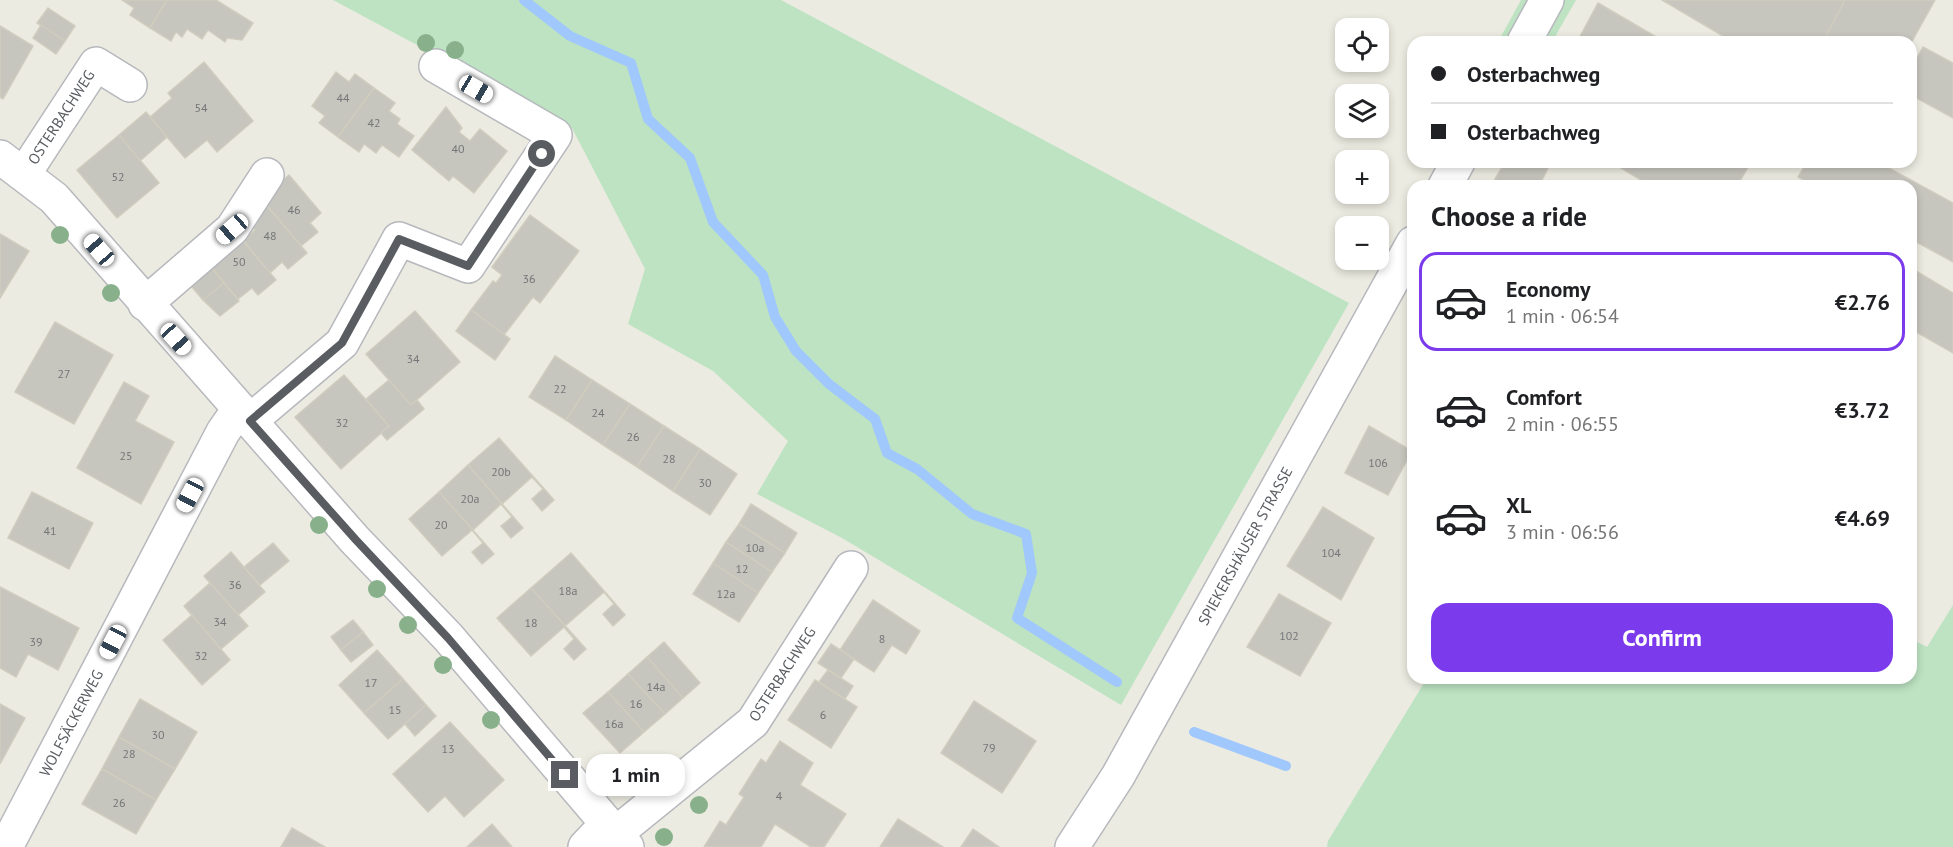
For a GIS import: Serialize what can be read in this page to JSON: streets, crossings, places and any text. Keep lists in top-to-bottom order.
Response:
{
  "streets": {
    "street": ["OSTERBACHWEG", "SPIEKERSHÄUSER STRASSE", "WOLFSÄCKERWEG"]
  },
  "crossings": [
    ["OSTERBACHWEG", "WOLFSÄCKERWEG"]
  ],
  "house_numbers": [
    "44",
    "54",
    "42",
    "40",
    "52",
    "46",
    "48",
    "50",
    "36",
    "34",
    "27",
    "22",
    "24",
    "32",
    "26",
    "25",
    "28",
    "106",
    "20b",
    "30",
    "20a",
    "20",
    "41",
    "10a",
    "104",
    "12",
    "36",
    "18a",
    "12a",
    "34",
    "18",
    "102",
    "8",
    "39",
    "32",
    "17",
    "14a",
    "16",
    "15",
    "6",
    "16a",
    "30",
    "79",
    "13",
    "28",
    "4",
    "26"
  ],
  "page": {
    "map_buttons": ["+", "−"],
    "banner": ["Osterbachweg", "Osterbachweg"],
    "heading": "Choose a ride",
    "list": [
      {
        "name": "Economy",
        "note": "1 min · 06:54",
        "value": "€2.76"
      },
      {
        "name": "Comfort",
        "note": "2 min · 06:55",
        "value": "€3.72"
      },
      {
        "name": "XL",
        "note": "3 min · 06:56",
        "value": "€4.69"
      }
    ],
    "buttons": "Confirm",
    "bubble": "1 min"
  }
}
